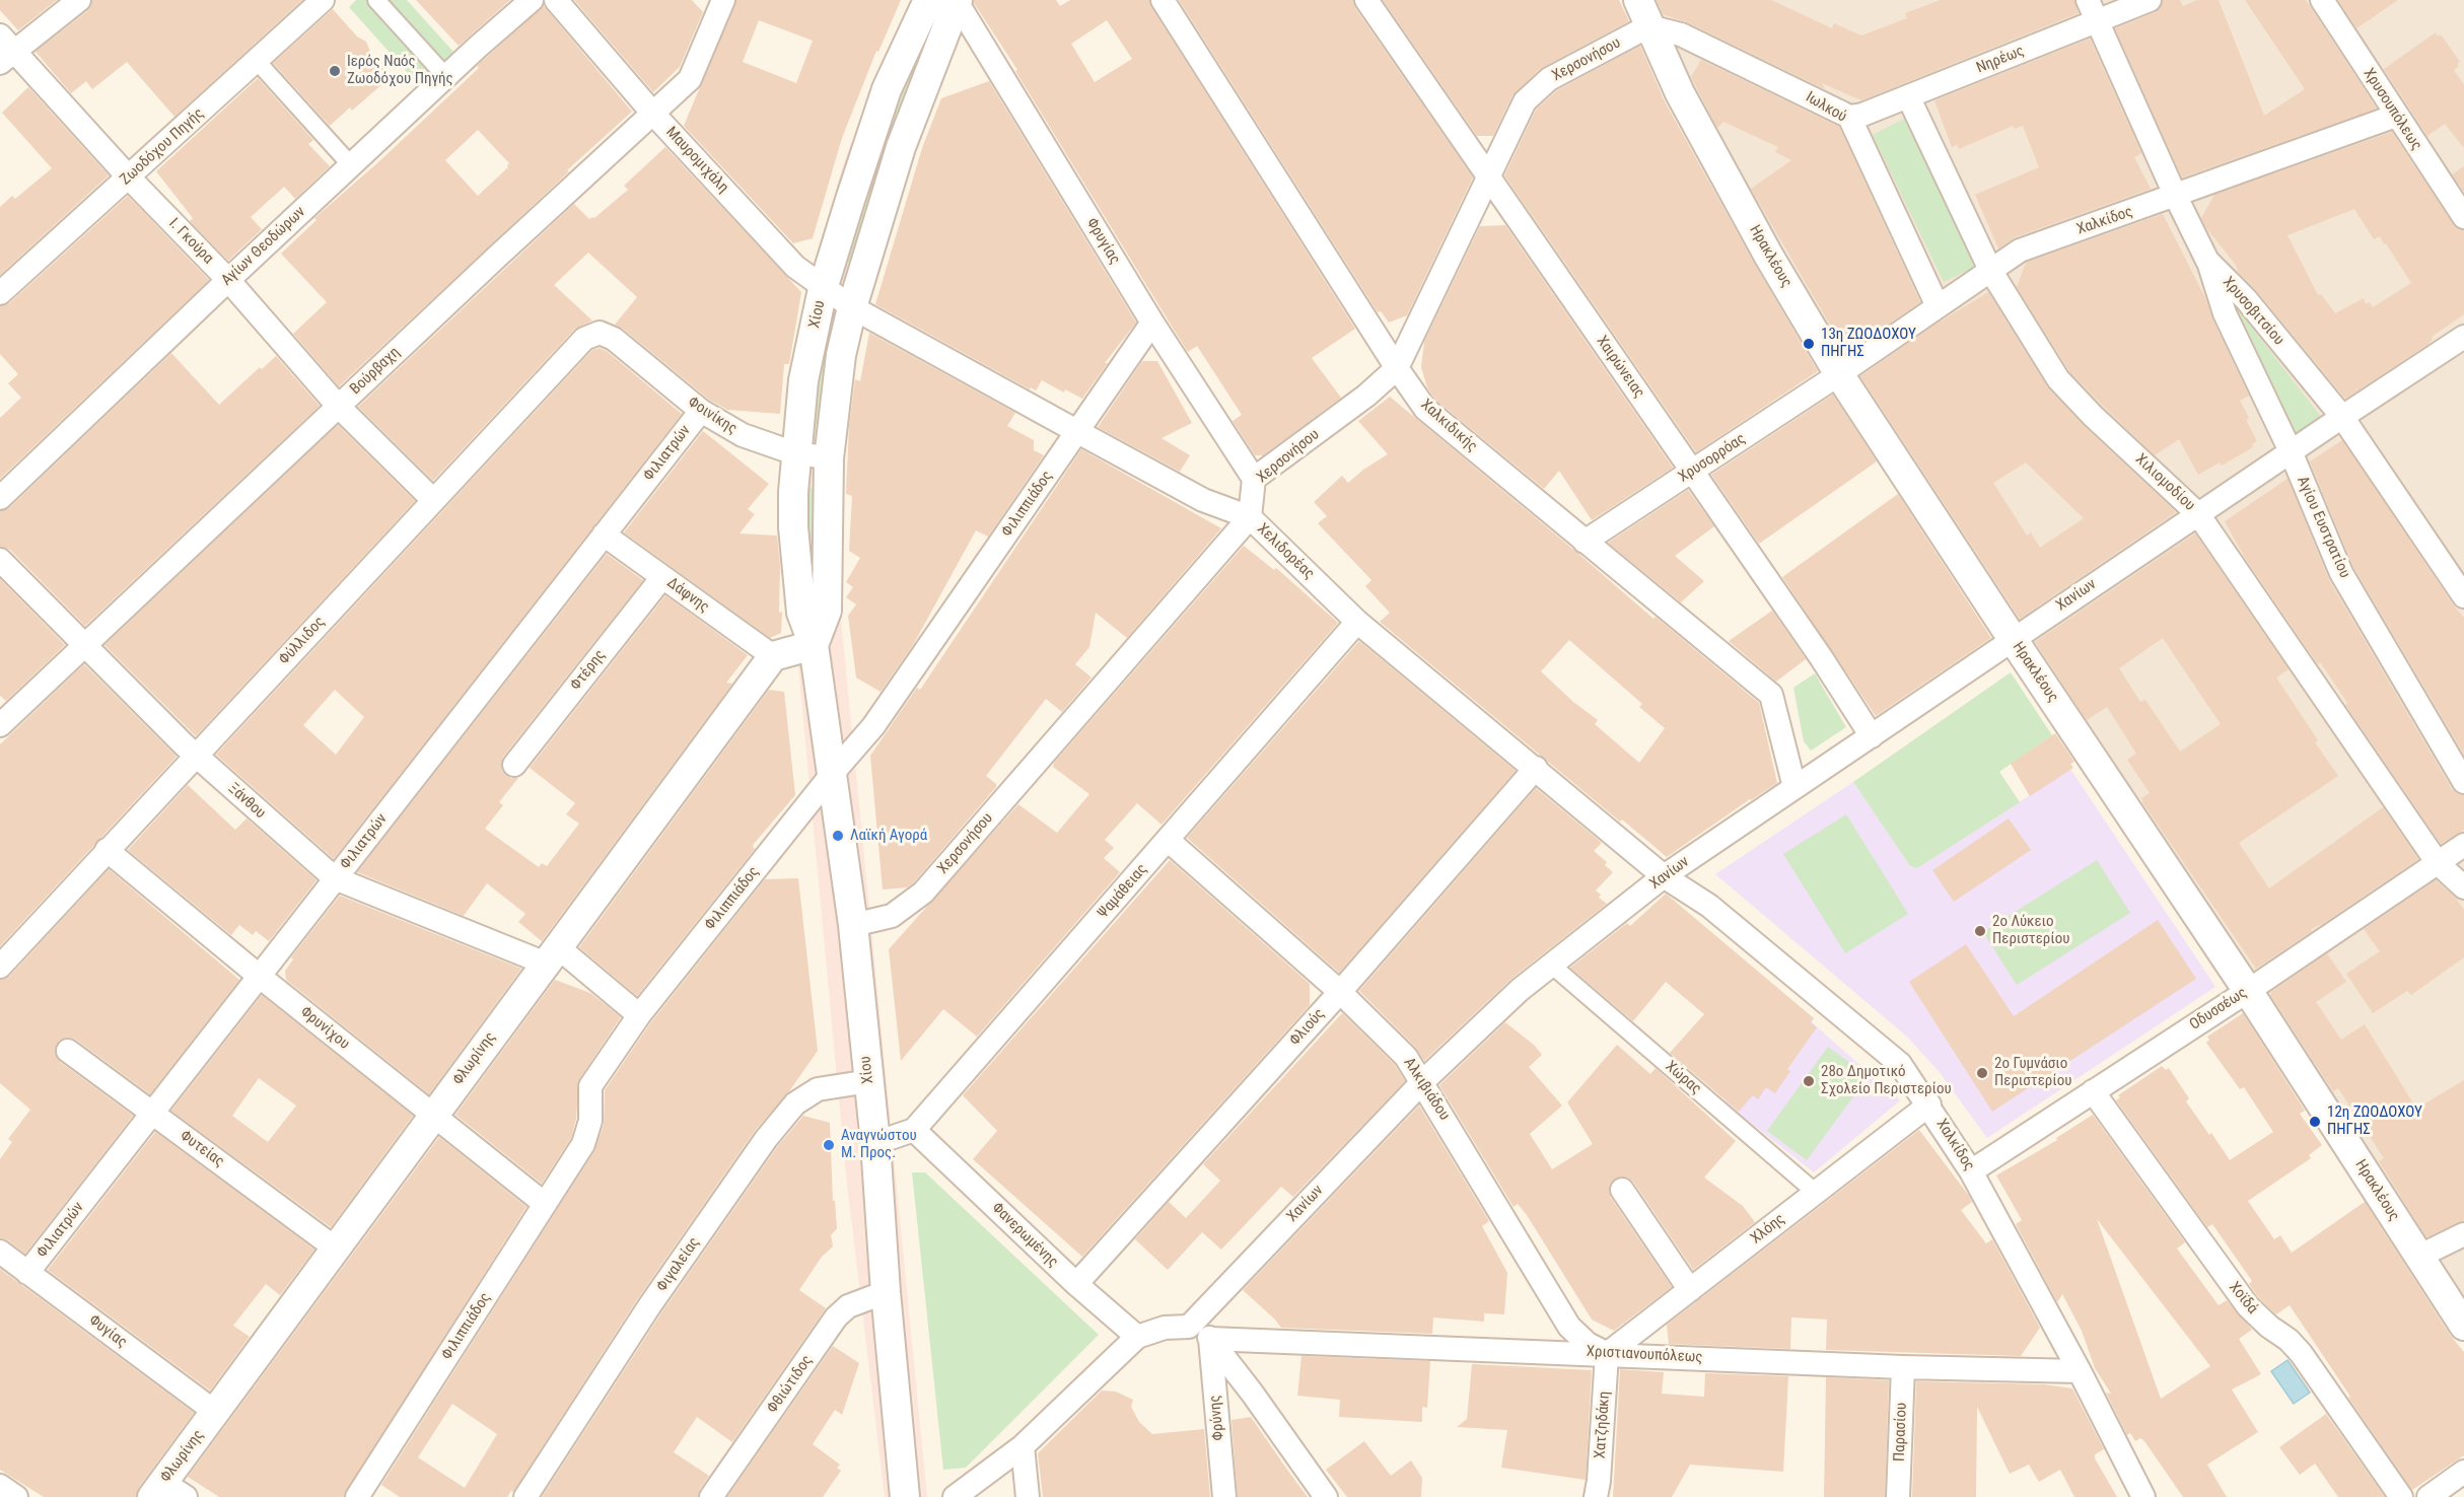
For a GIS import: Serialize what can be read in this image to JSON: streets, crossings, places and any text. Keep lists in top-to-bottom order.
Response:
{
  "streets": {
    "street": [
      "Χερσονήσου",
      "Νηρέως",
      "Ιωλκού",
      "Χρυσουπόλεως",
      "Ζωοδόχου Πηγής",
      "Μαυρομιχάλη",
      "Χαλκίδος",
      "Ι. Γκούρα",
      "Φρυγίας",
      "Αγίων Θεοδώρων",
      "Ηρακλέους",
      "Χρυσοβιτσίου",
      "Χίου",
      "Χαιρώνειας",
      "Βούρβαχη",
      "Φοινίκης",
      "Χαλκιδικής",
      "Φιλιατρών",
      "Χρυσορρόας",
      "Χιλιομοδίου",
      "Φιλιππιάδος",
      "Αγίου Ευστρατίου",
      "Χελιδορέας",
      "Δάφνης",
      "Χανίων",
      "Φύλλιδος",
      "Φτέρης",
      "Ξάνθου",
      "Ψαμάθειας",
      "Οδυσσέως",
      "Φλιούς",
      "Φρυνίχου",
      "Φλωρίνης",
      "Χώρας",
      "Αλκιβιάδου",
      "Φυτείας",
      "Χλόης",
      "Φανερωμένης",
      "Φιγαλείας",
      "Χοϊδά",
      "Φυγίας",
      "Χριστιανουπόλεως",
      "Φθιώτιδος",
      "Φρύνης",
      "Χατζηδάκη",
      "Παρασίου"
    ]
  },
  "crossings": [
    ["Χερσονήσου", "Ιωλκού"],
    ["Χερσονήσου", "Φρυγίας"],
    ["Χερσονήσου", "Ηρακλέους"],
    ["Χερσονήσου", "Χίου"],
    ["Χερσονήσου", "Χαιρώνειας"],
    ["Χερσονήσου", "Χαλκιδικής"],
    ["Χερσονήσου", "Χελιδορέας"],
    ["Νηρέως", "Ιωλκού"],
    ["Νηρέως", "Χρυσοβιτσίου"],
    ["Νηρέως", "Χιλιομοδίου"],
    ["Ιωλκού", "Χαλκίδος"],
    ["Ιωλκού", "Ηρακλέους"],
    ["Χρυσουπόλεως", "Χαλκίδος"],
    ["Ζωοδόχου Πηγής", "Ι. Γκούρα"],
    ["Μαυρομιχάλη", "Χίου"],
    ["Μαυρομιχάλη", "Βούρβαχη"],
    ["Μαυρομιχάλη", "Χελιδορέας"],
    ["Χαλκίδος", "Ηρακλέους"],
    ["Χαλκίδος", "Χρυσοβιτσίου"],
    ["Χαλκίδος", "Χρυσορρόας"],
    ["Χαλκίδος", "Χιλιομοδίου"],
    ["Χαλκίδος", "Χελιδορέας"],
    ["Χαλκίδος", "Χανίων"],
    ["Χαλκίδος", "Οδυσσέως"],
    ["Χαλκίδος", "Χλόης"],
    ["Χαλκίδος", "Χριστιανουπόλεως"],
    ["Ι. Γκούρα", "Αγίων Θεοδώρων"],
    ["Ι. Γκούρα", "Βούρβαχη"],
    ["Ι. Γκούρα", "Φύλλιδος"],
    ["Φρυγίας", "Χίου"],
    ["Φρυγίας", "Φιλιππιάδος"],
    ["Ηρακλέους", "Χρυσορρόας"],
    ["Ηρακλέους", "Χανίων"],
    ["Ηρακλέους", "Οδυσσέως"],
    ["Χρυσοβιτσίου", "Αγίου Ευστρατίου"],
    ["Χρυσοβιτσίου", "Χανίων"],
    ["Χίου", "Φοινίκης"],
    ["Χίου", "Φιλιππιάδος"],
    ["Χίου", "Χελιδορέας"],
    ["Χίου", "Ψαμάθειας"],
    ["Χίου", "Φιγαλείας"],
    ["Χίου", "Φθιώτιδος"],
    ["Χαιρώνειας", "Χρυσορρόας"],
    ["Χαιρώνειας", "Χανίων"],
    ["Βούρβαχη", "Ξάνθου"],
    ["Φοινίκης", "Φιλιατρών"],
    ["Φοινίκης", "Φύλλιδος"],
    ["Χαλκιδικής", "Χρυσορρόας"],
    ["Χαλκιδικής", "Χανίων"],
    ["Φιλιατρών", "Δάφνης"],
    ["Φιλιατρών", "Ξάνθου"],
    ["Φιλιατρών", "Φρυνίχου"],
    ["Φιλιατρών", "Φυτείας"],
    ["Φιλιατρών", "Φυγίας"],
    ["Χιλιομοδίου", "Χανίων"],
    ["Χιλιομοδίου", "Οδυσσέως"],
    ["Φιλιππιάδος", "Χελιδορέας"],
    ["Φιλιππιάδος", "Ξάνθου"],
    ["Φιλιππιάδος", "Φρυνίχου"],
    ["Αγίου Ευστρατίου", "Χανίων"],
    ["Χελιδορέας", "Χανίων"],
    ["Χελιδορέας", "Ψαμάθειας"],
    ["Χελιδορέας", "Φλιούς"],
    ["Δάφνης", "Φτέρης"],
    ["Δάφνης", "Φλωρίνης"],
    ["Χανίων", "Χώρας"],
    ["Χανίων", "Αλκιβιάδου"],
    ["Φύλλιδος", "Ξάνθου"],
    ["Φύλλιδος", "Φρυνίχου"],
    ["Ξάνθου", "Φλωρίνης"],
    ["Ψαμάθειας", "Αλκιβιάδου"],
    ["Ψαμάθειας", "Φανερωμένης"],
    ["Οδυσσέως", "Χοϊδά"],
    ["Φλιούς", "Αλκιβιάδου"],
    ["Φλιούς", "Φανερωμένης"],
    ["Φρυνίχου", "Φλωρίνης"],
    ["Φλωρίνης", "Φυτείας"],
    ["Φλωρίνης", "Φυγίας"],
    ["Χώρας", "Χλόης"],
    ["Αλκιβιάδου", "Χλόης"],
    ["Αλκιβιάδου", "Χριστιανουπόλεως"],
    ["Αλκιβιάδου", "Χατζηδάκη"],
    ["Χλόης", "Χριστιανουπόλεως"],
    ["Χλόης", "Χατζηδάκη"],
    ["Χριστιανουπόλεως", "Φρύνης"],
    ["Χριστιανουπόλεως", "Χατζηδάκη"],
    ["Χριστιανουπόλεως", "Παρασίου"]
  ],
  "places": [
    "Ιερός Ναός Ζωοδόχου Πηγής",
    "13η ΖΩΟΔΟΧΟΥ ΠΗΓΗΣ",
    "Λαϊκή Αγορά",
    "2ο Λύκειο Περιστερίου",
    "2ο Γυμνάσιο Περιστερίου",
    "28ο Δημοτικό Σχολείο Περιστερίου",
    "12η ΖΩΟΔΟΧΟΥ ΠΗΓΗΣ",
    "Αναγνώστου Μ. Προς."
  ]
}
